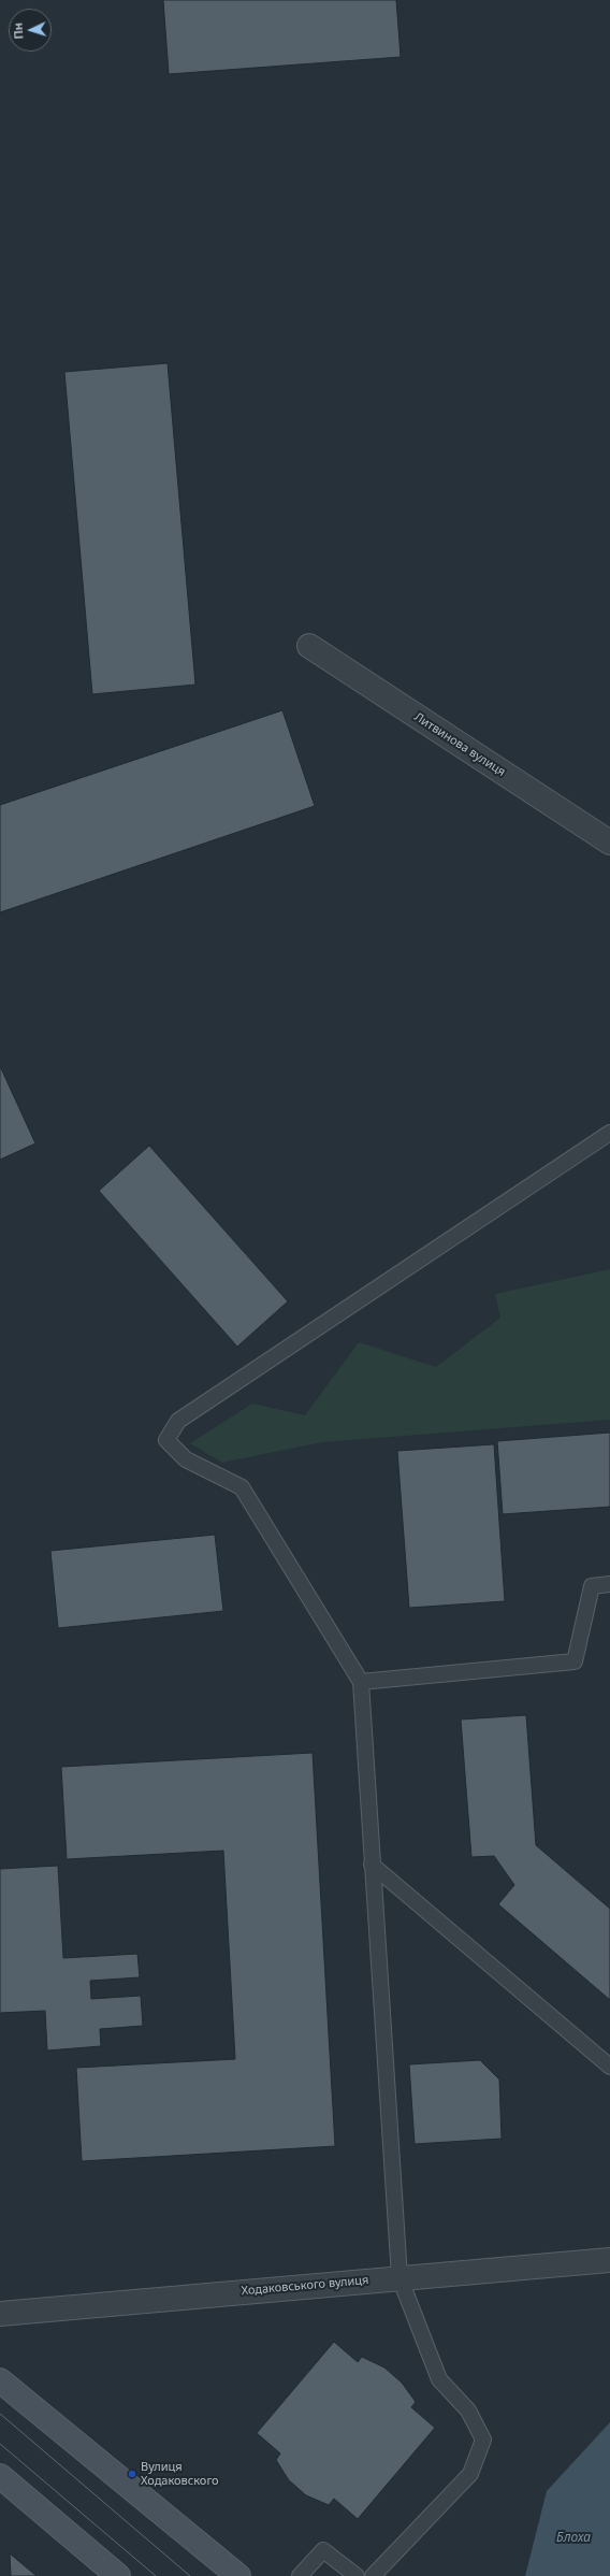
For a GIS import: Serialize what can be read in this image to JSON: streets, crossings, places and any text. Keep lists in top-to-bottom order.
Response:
{
  "streets": {
    "street": ["Литвинова вулиця", "Ходаковського вулиця"]
  },
  "water": ["Блоха"],
  "places": ["Вулиця Ходаковского"],
  "north": "left"
}
